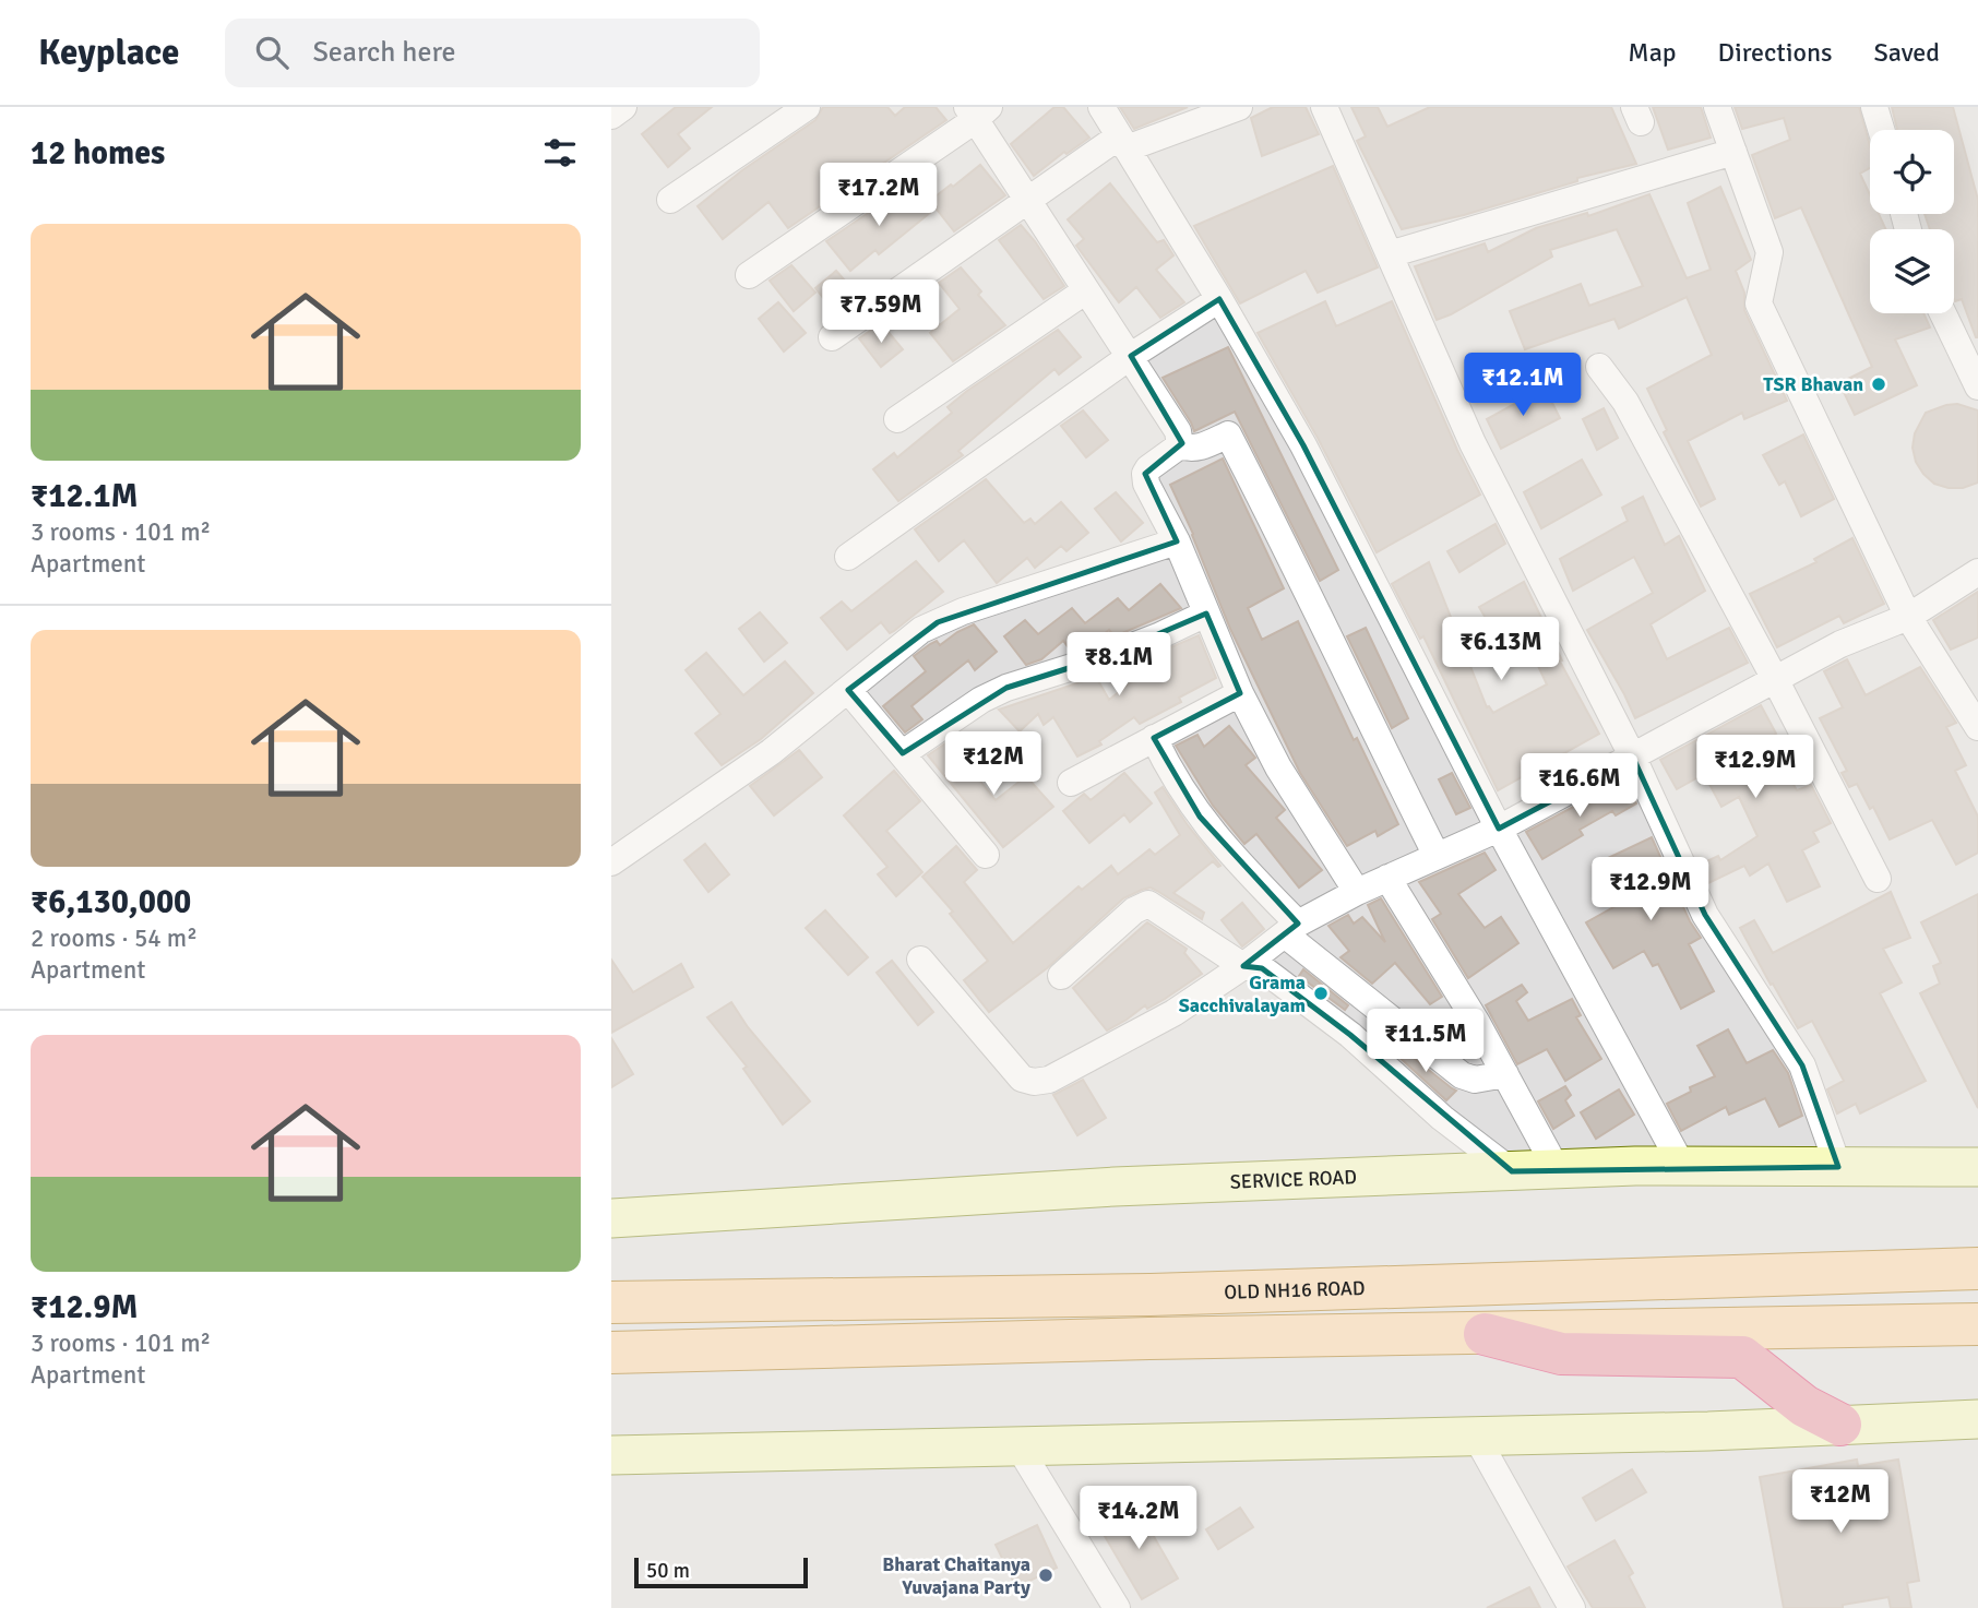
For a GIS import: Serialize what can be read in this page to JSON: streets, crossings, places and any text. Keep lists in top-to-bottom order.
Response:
{
  "streets": {
    "main road": ["OLD NH16 ROAD"],
    "street": ["SERVICE ROAD"]
  },
  "places": ["TSR Bhavan", "Grama Sacchivalayam", "Bharat Chaitanya Yuvajana Party"],
  "scale_bar": "50 m",
  "page": {
    "header": "Keyplace",
    "search": "Search here",
    "nav": ["Map", "Directions", "Saved"],
    "heading": "12 homes",
    "price": [
      "₹17.2M",
      "₹7.59M",
      "₹12.1M",
      "₹6.13M",
      "₹8.1M",
      "₹12M",
      "₹12.9M",
      "₹16.6M",
      "₹12.9M",
      "₹11.5M",
      "₹12M",
      "₹14.2M"
    ],
    "list": [
      {
        "name": "₹12.1M",
        "note": "3 rooms · 101 m² · Apartment"
      },
      {
        "name": "₹6,130,000",
        "note": "2 rooms · 54 m² · Apartment"
      },
      {
        "name": "₹12.9M",
        "note": "3 rooms · 101 m² · Apartment"
      }
    ],
    "scale": "50 m"
  }
}
